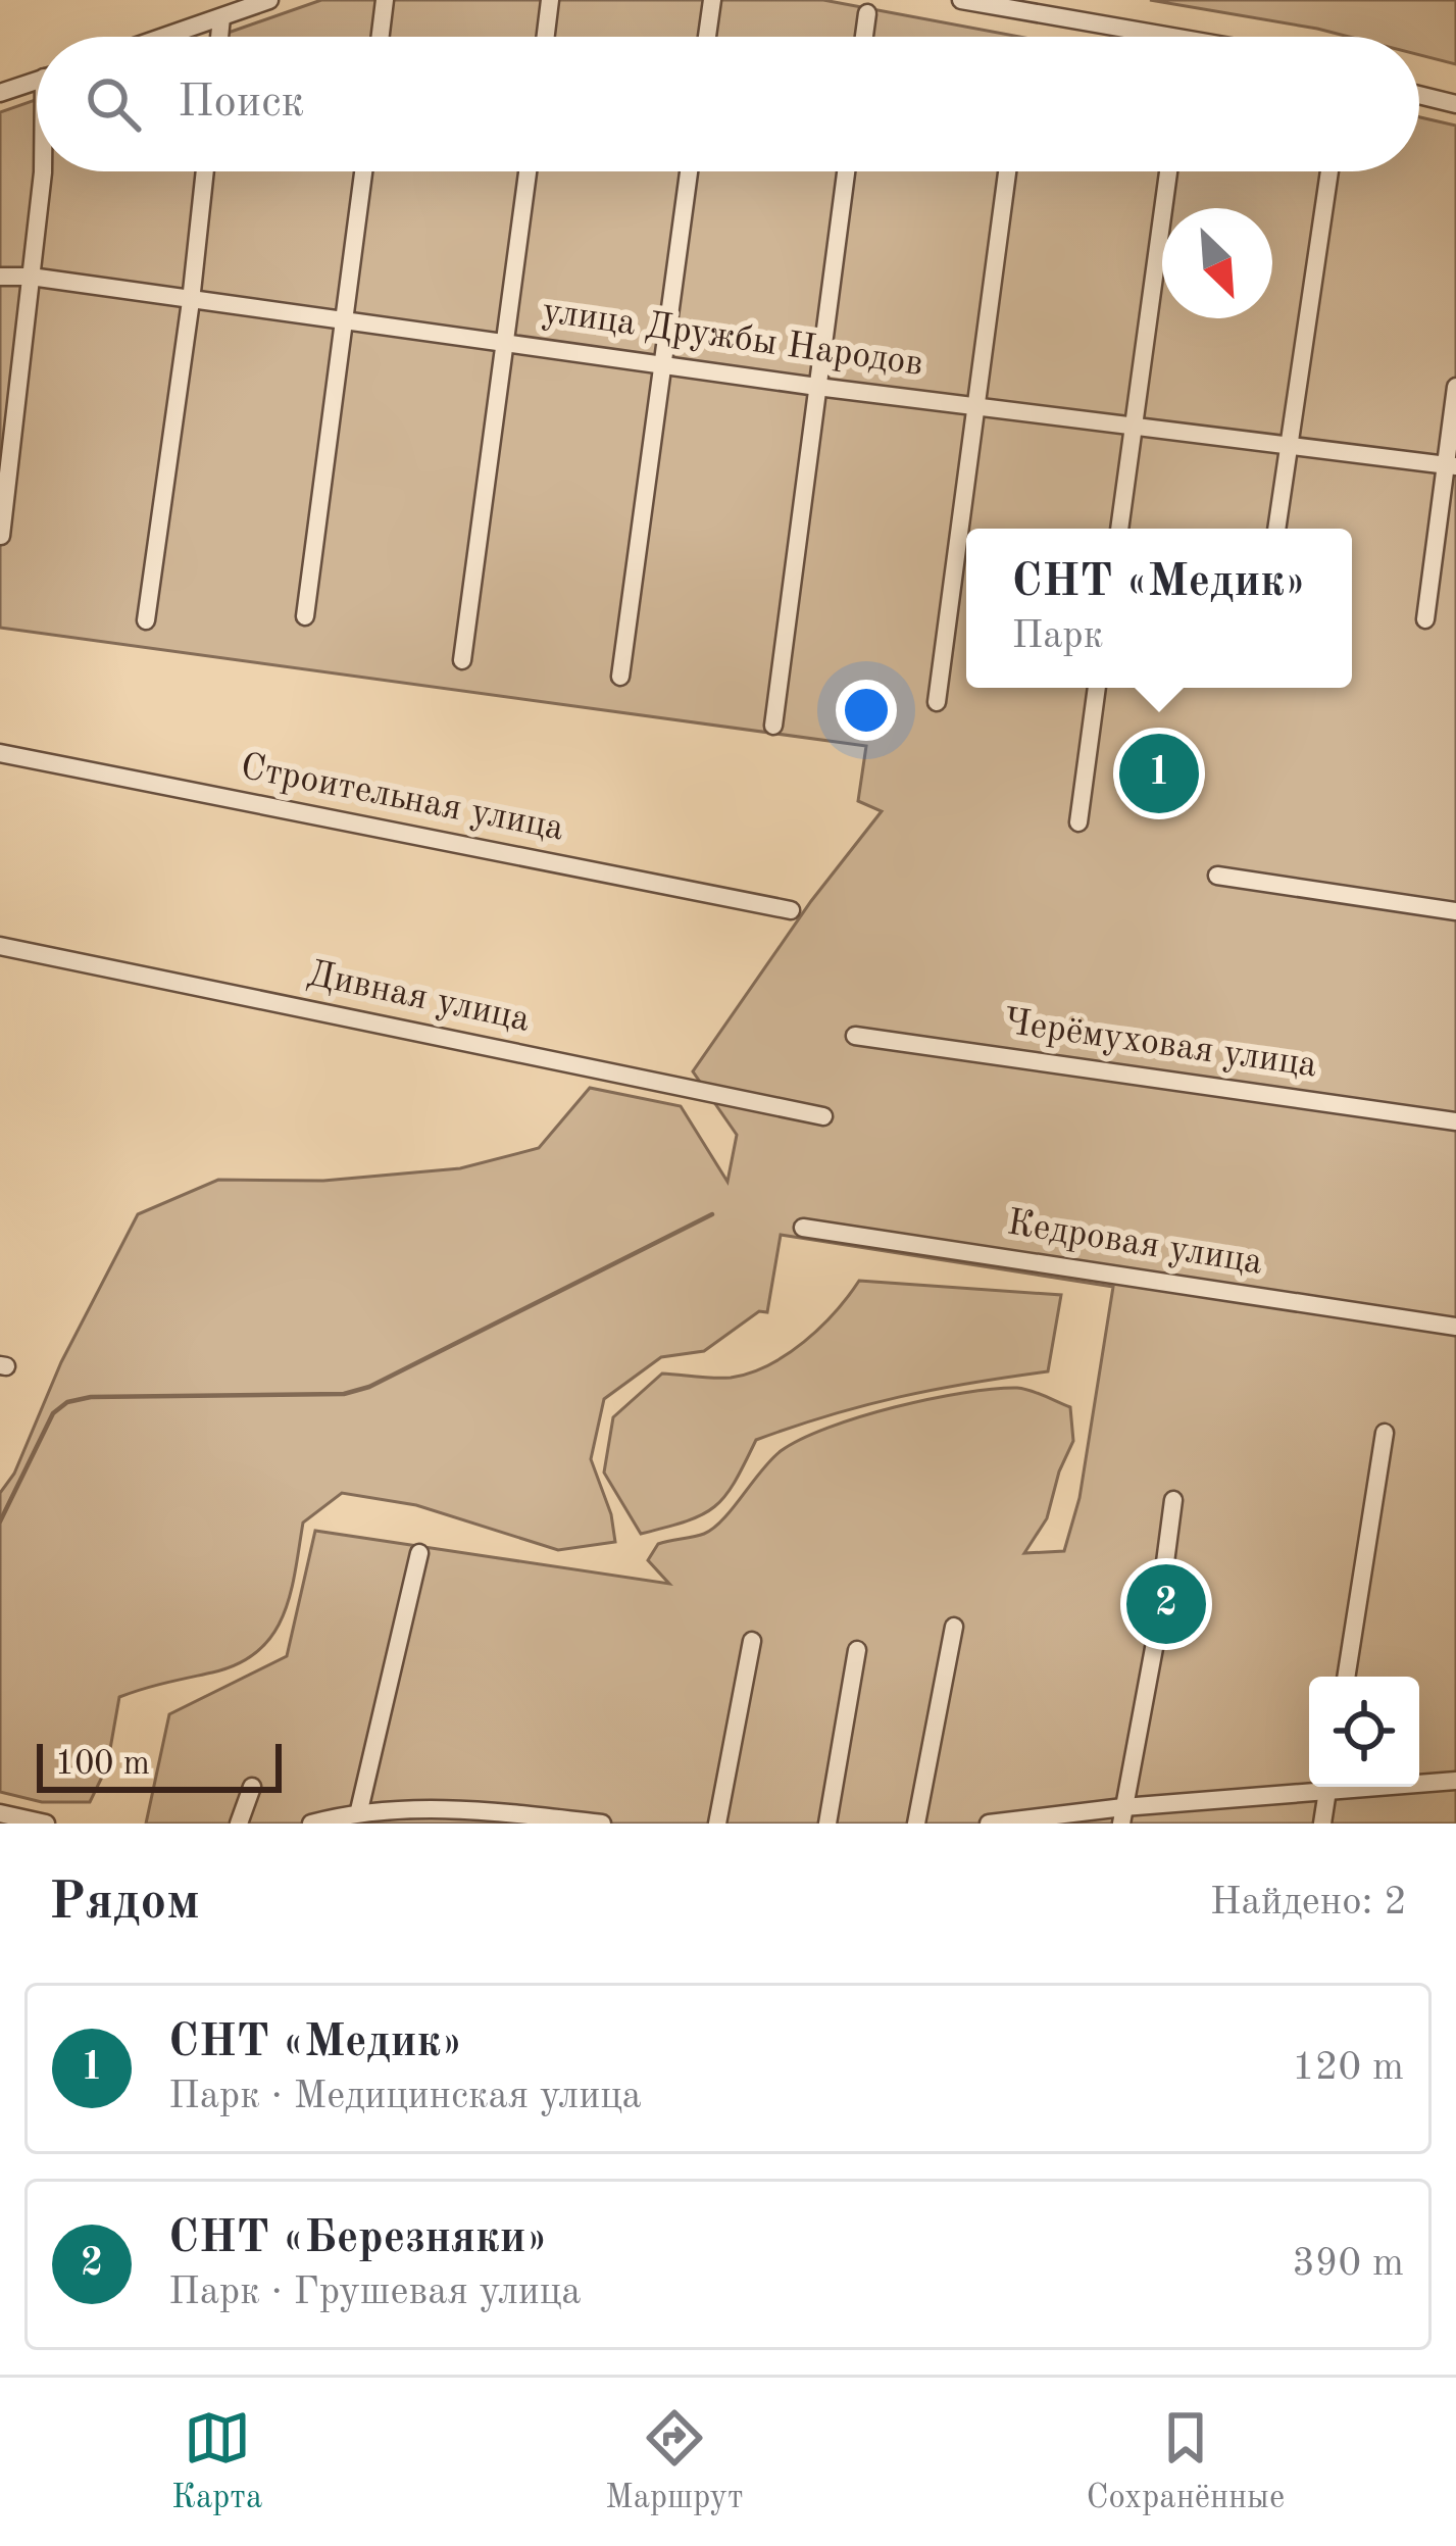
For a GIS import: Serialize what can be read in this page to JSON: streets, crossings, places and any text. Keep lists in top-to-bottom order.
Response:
{
  "streets": {
    "street": [
      "улица Дружбы Народов",
      "Строительная улица",
      "Дивная улица",
      "Черёмуховая улица",
      "Кедровая улица"
    ]
  },
  "scale_bar": "100 m",
  "north": "bottom right",
  "page": {
    "search": "Поиск",
    "popup": ["СНТ «Медик»", "Парк"],
    "pins": ["1", "2"],
    "scale": "100 m",
    "heading": ["Рядом", "Найдено: 2"],
    "list": [
      {
        "mark": "1",
        "name": "СНТ «Медик»",
        "note": "Парк · Медицинская улица",
        "value": "120 m"
      },
      {
        "mark": "2",
        "name": "СНТ «Березняки»",
        "note": "Парк · Грушевая улица",
        "value": "390 m"
      }
    ],
    "nav": ["Карта", "Маршрут", "Сохранённые"]
  }
}
